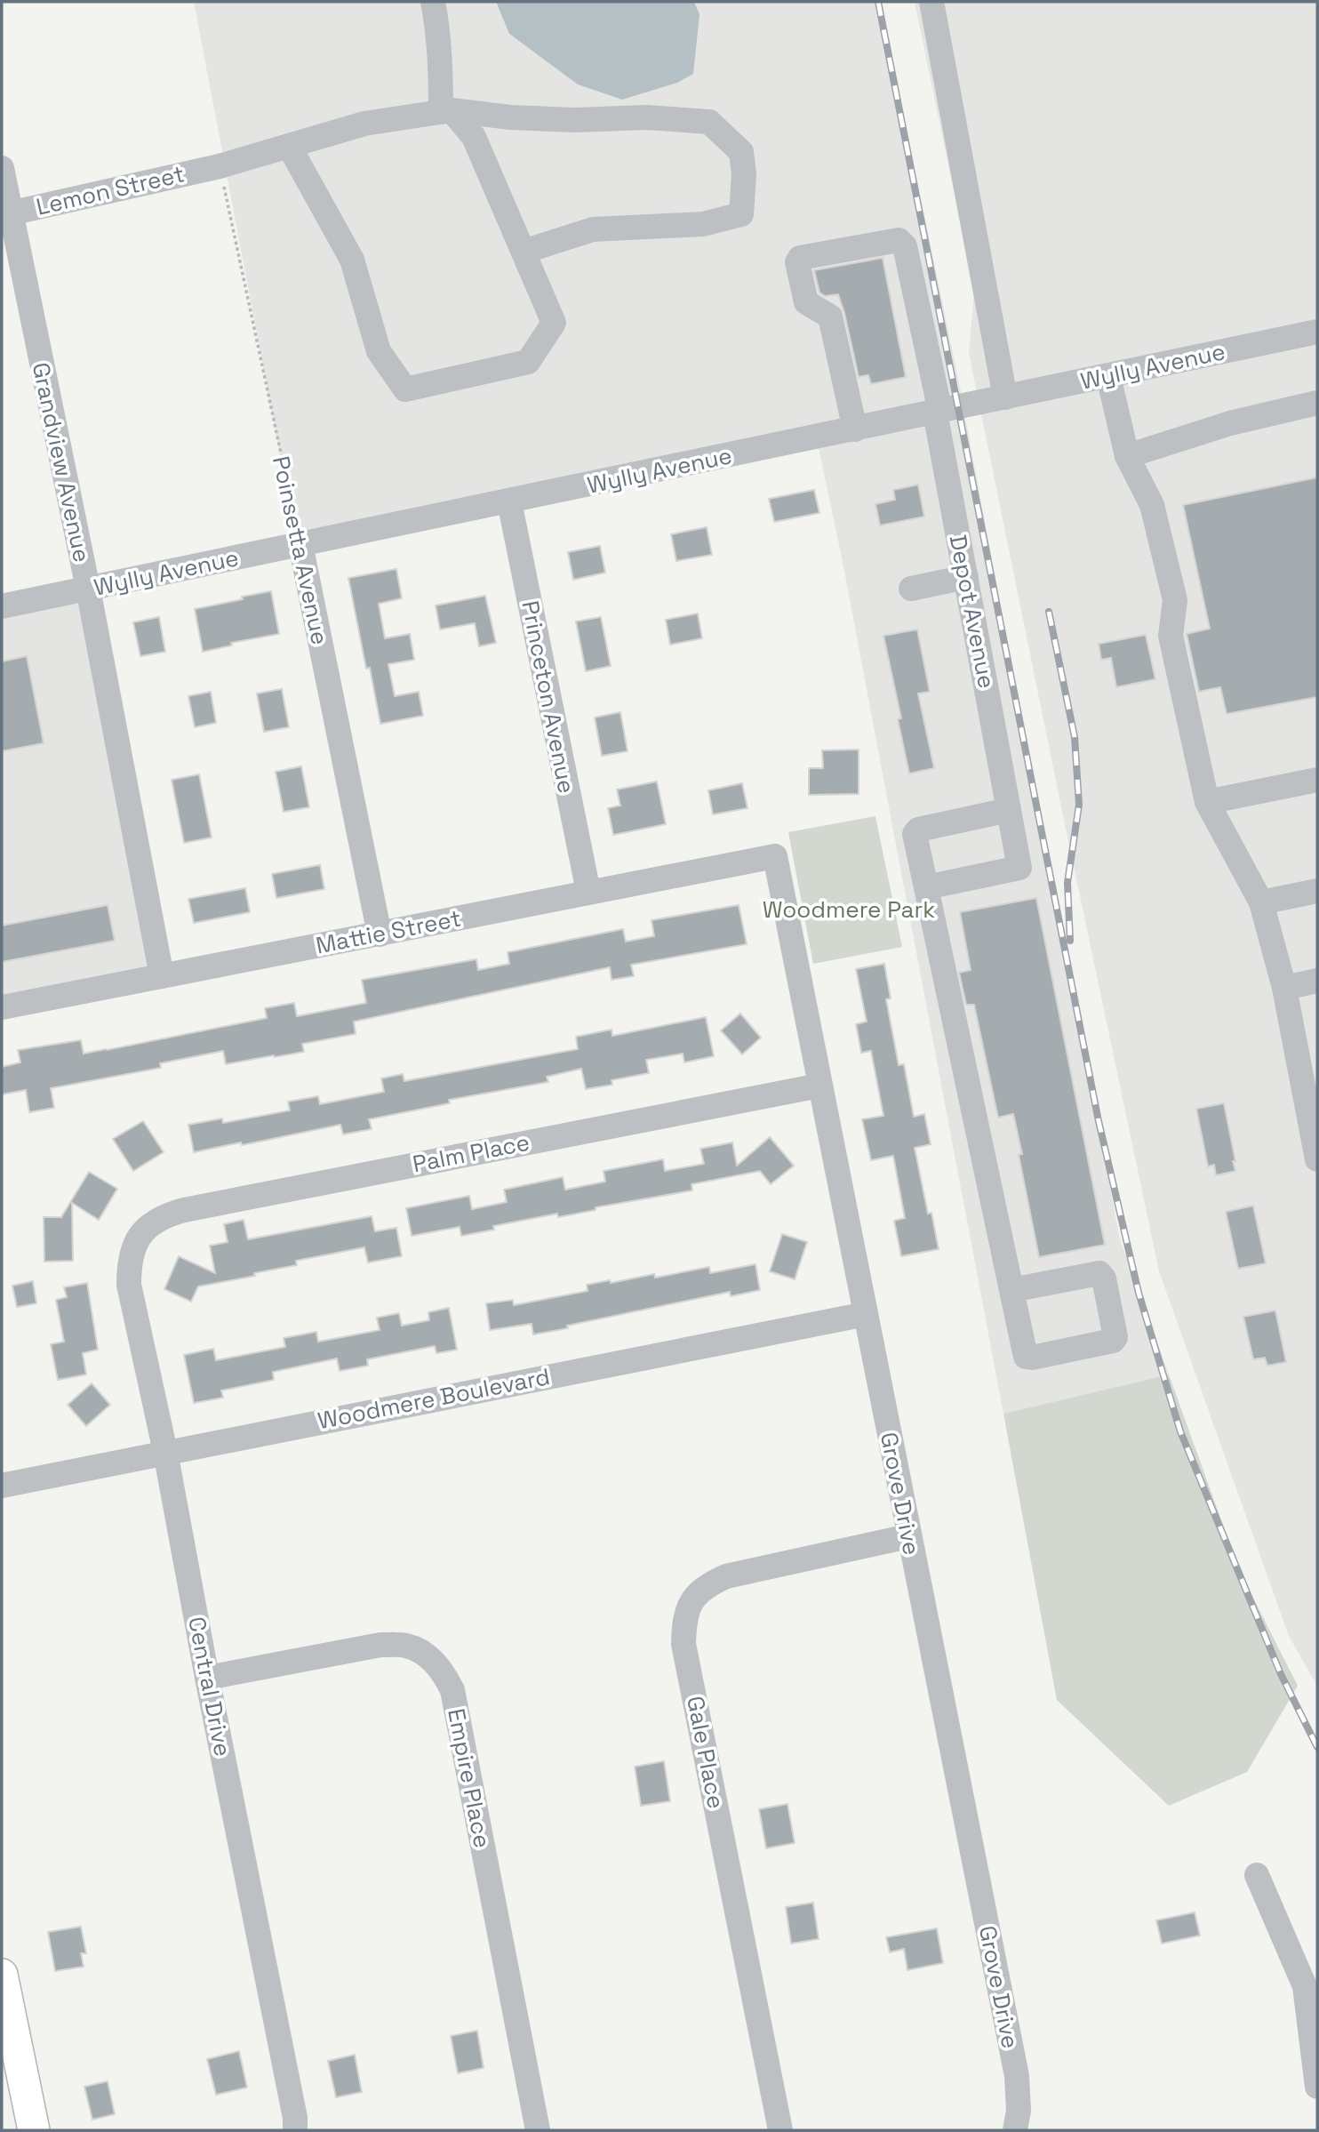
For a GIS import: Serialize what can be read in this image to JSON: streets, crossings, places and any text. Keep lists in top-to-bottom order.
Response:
{
  "streets": {
    "street": [
      "Lemon Street",
      "Wylly Avenue",
      "Grandview Avenue",
      "Poinsetta Avenue",
      "Depot Avenue",
      "Princeton Avenue",
      "Mattie Street",
      "Palm Place",
      "Woodmere Boulevard",
      "Grove Drive",
      "Central Drive",
      "Gale Place",
      "Empire Place"
    ]
  },
  "crossings": [
    ["Lemon Street", "Grandview Avenue"],
    ["Lemon Street", "Poinsetta Avenue"],
    ["Wylly Avenue", "Grandview Avenue"],
    ["Wylly Avenue", "Poinsetta Avenue"],
    ["Wylly Avenue", "Depot Avenue"],
    ["Wylly Avenue", "Princeton Avenue"],
    ["Grandview Avenue", "Mattie Street"],
    ["Poinsetta Avenue", "Mattie Street"],
    ["Princeton Avenue", "Mattie Street"],
    ["Mattie Street", "Grove Drive"],
    ["Palm Place", "Grove Drive"],
    ["Palm Place", "Central Drive"],
    ["Woodmere Boulevard", "Grove Drive"],
    ["Woodmere Boulevard", "Central Drive"],
    ["Grove Drive", "Gale Place"],
    ["Central Drive", "Empire Place"]
  ],
  "parks": ["Woodmere Park"]
}
